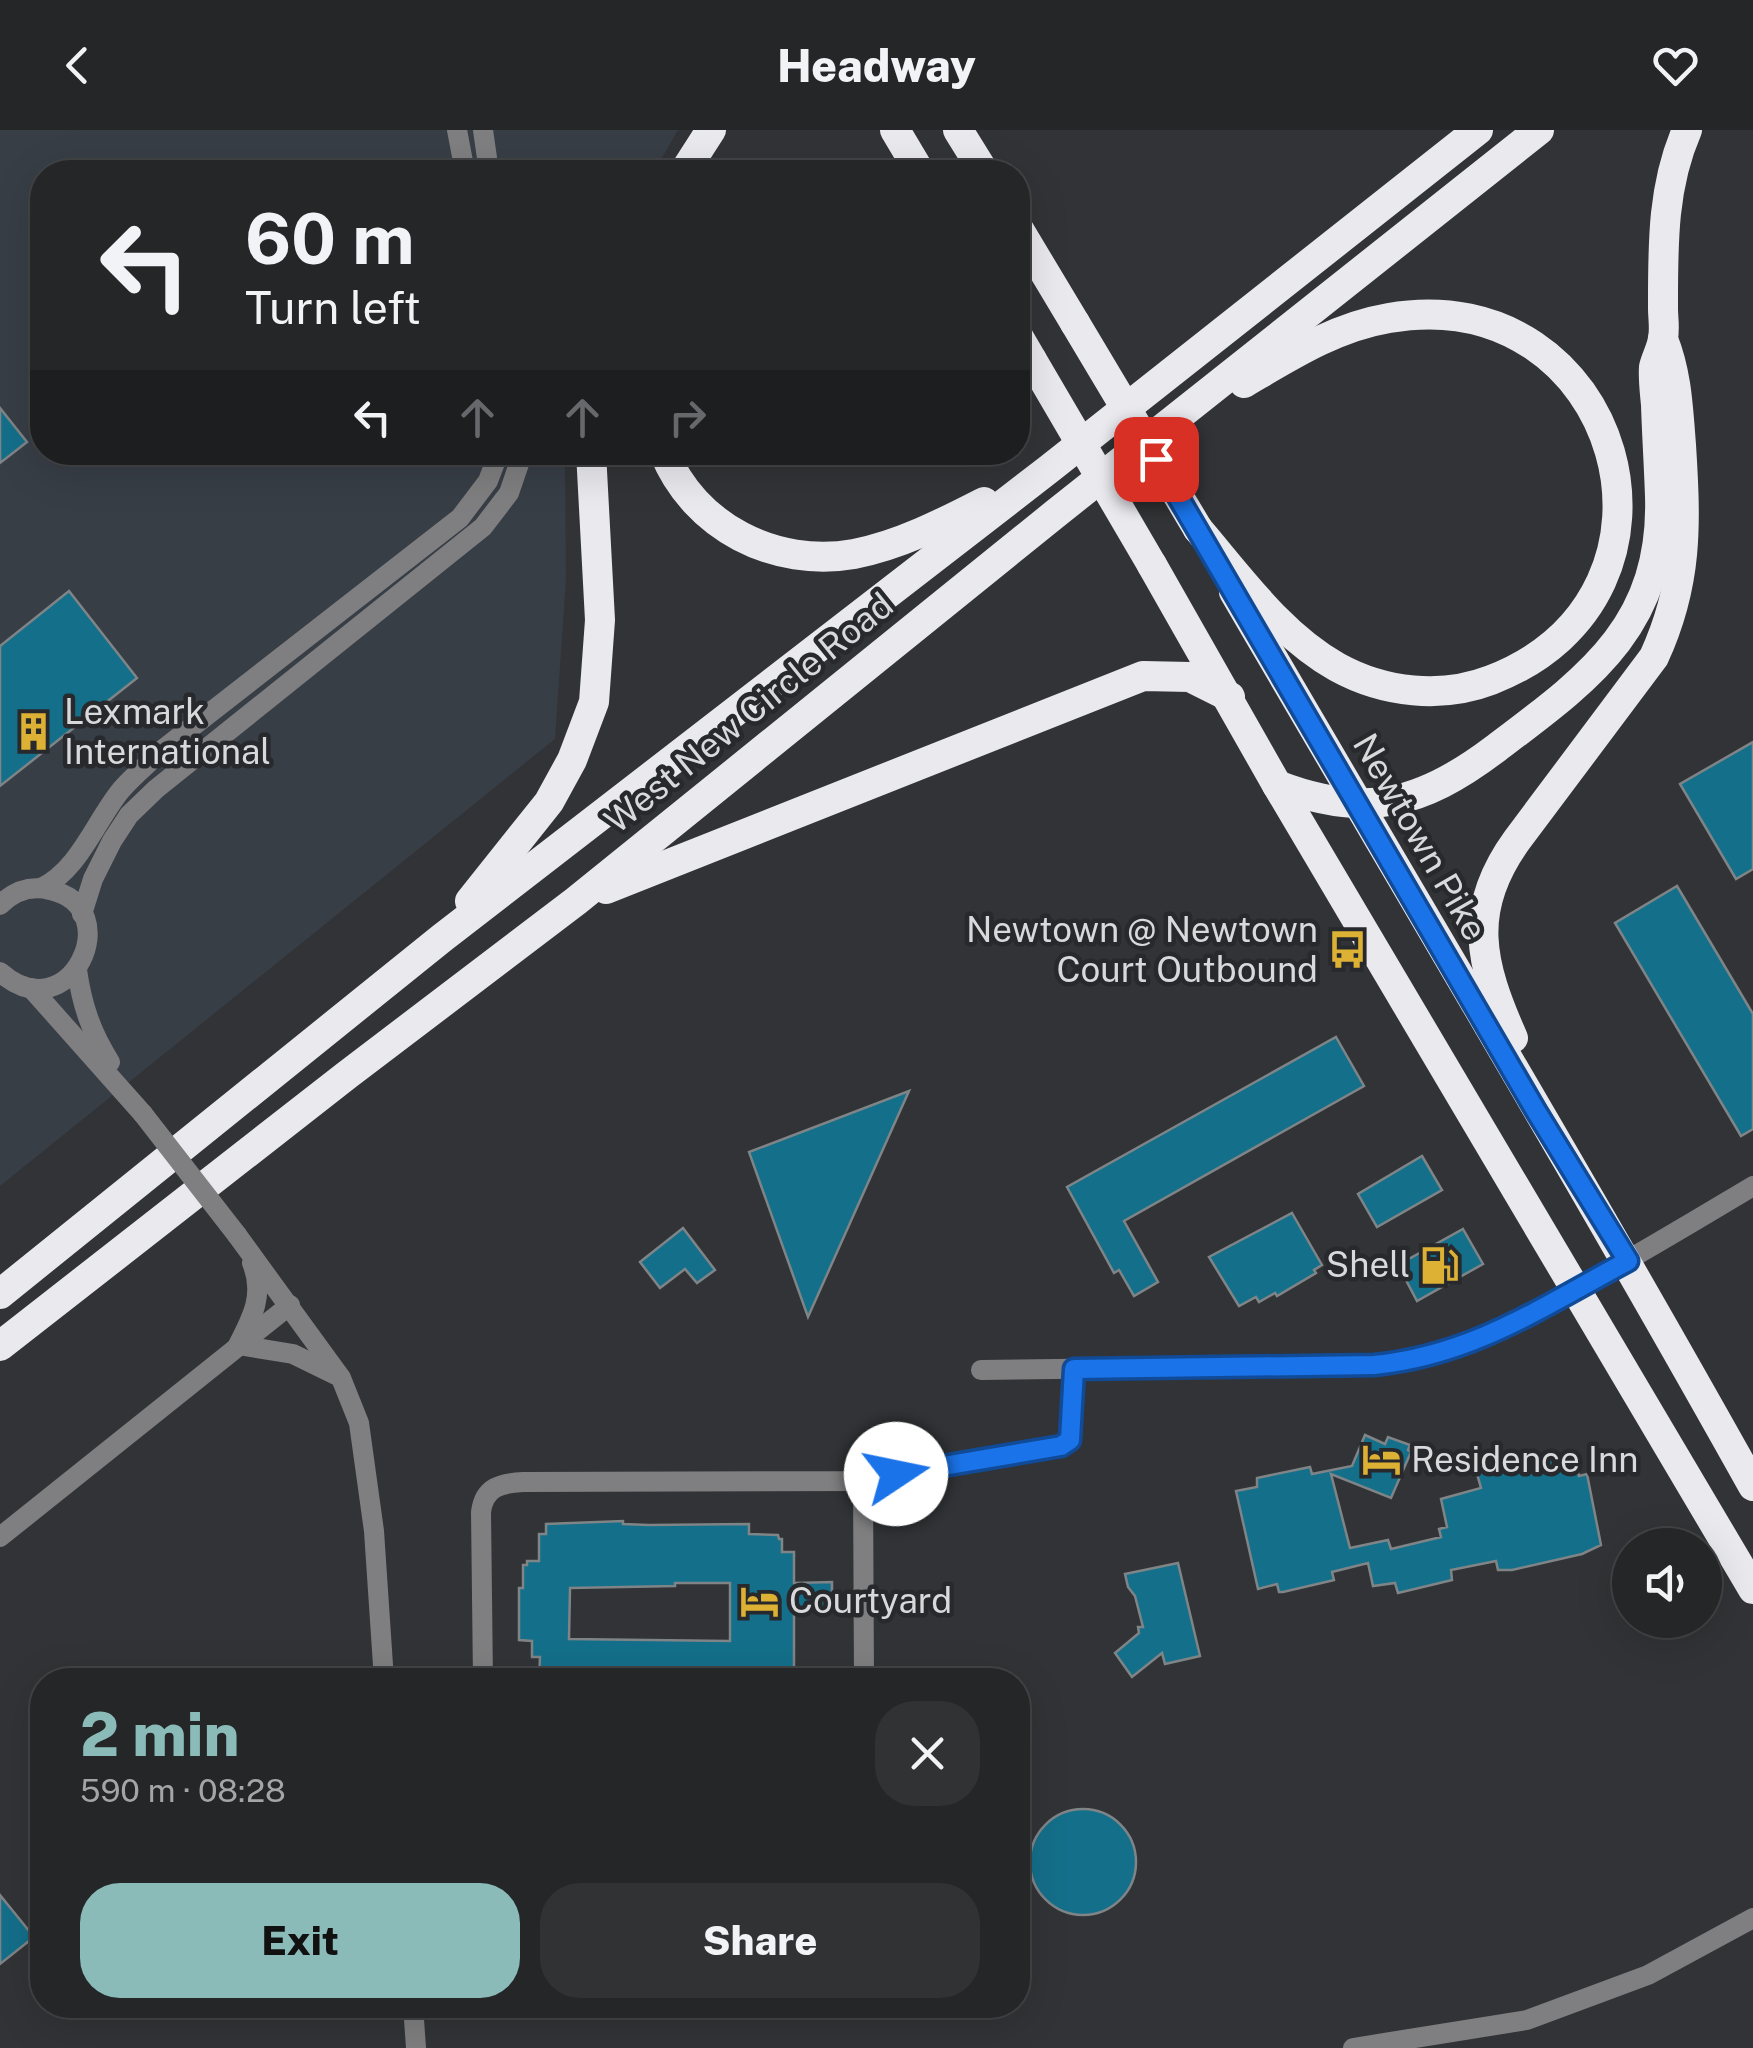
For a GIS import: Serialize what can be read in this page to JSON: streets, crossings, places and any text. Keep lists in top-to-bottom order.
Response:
{
  "streets": {
    "highway": ["West New Circle Road", "Newtown Pike"]
  },
  "places": {
    "building": ["Lexmark International"],
    "bus stop": ["Newtown @ Newtown Court Outbound"],
    "fuel station": ["Shell"],
    "hotel": ["Residence Inn", "Courtyard"]
  },
  "page": {
    "header": "Headway",
    "turn": ["60 m", "Turn left"],
    "heading": ["2 min", "590 m · 08:28"],
    "buttons": ["Exit", "Share"]
  }
}
